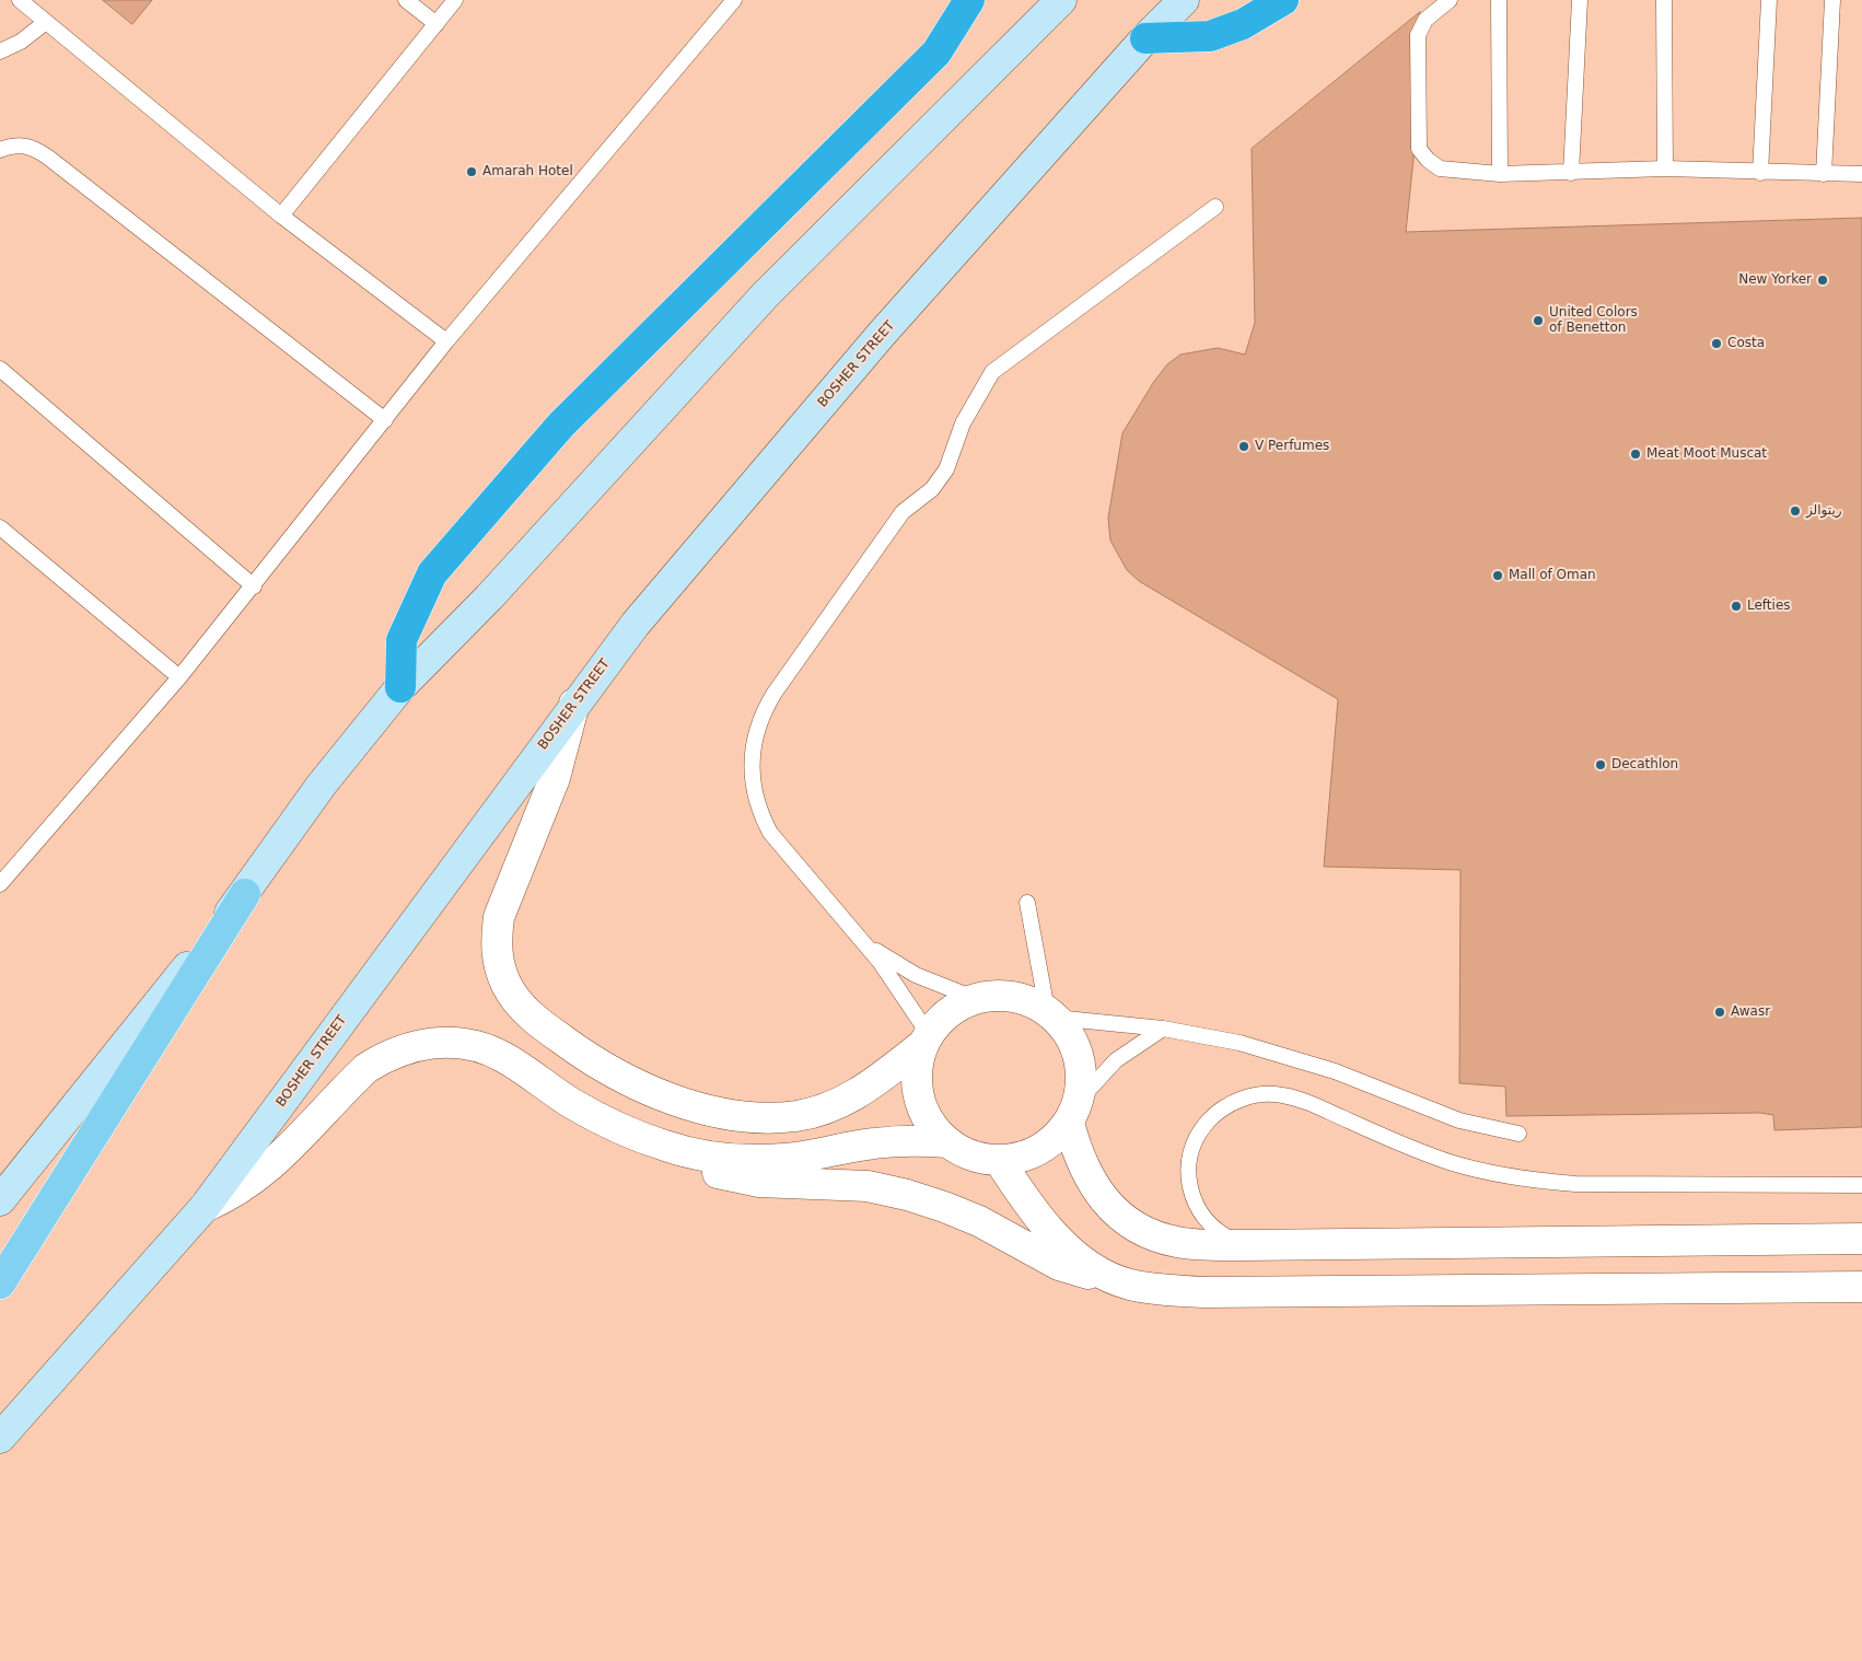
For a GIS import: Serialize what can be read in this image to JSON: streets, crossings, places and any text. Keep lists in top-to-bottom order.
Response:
{
  "streets": {
    "main road": ["BOSHER STREET"]
  },
  "places": [
    "Amarah Hotel",
    "New Yorker",
    "United Colors of Benetton",
    "Costa",
    "V Perfumes",
    "Meat Moot Muscat",
    "ريتوالز",
    "Mall of Oman",
    "Lefties",
    "Decathlon",
    "Awasr"
  ]
}
